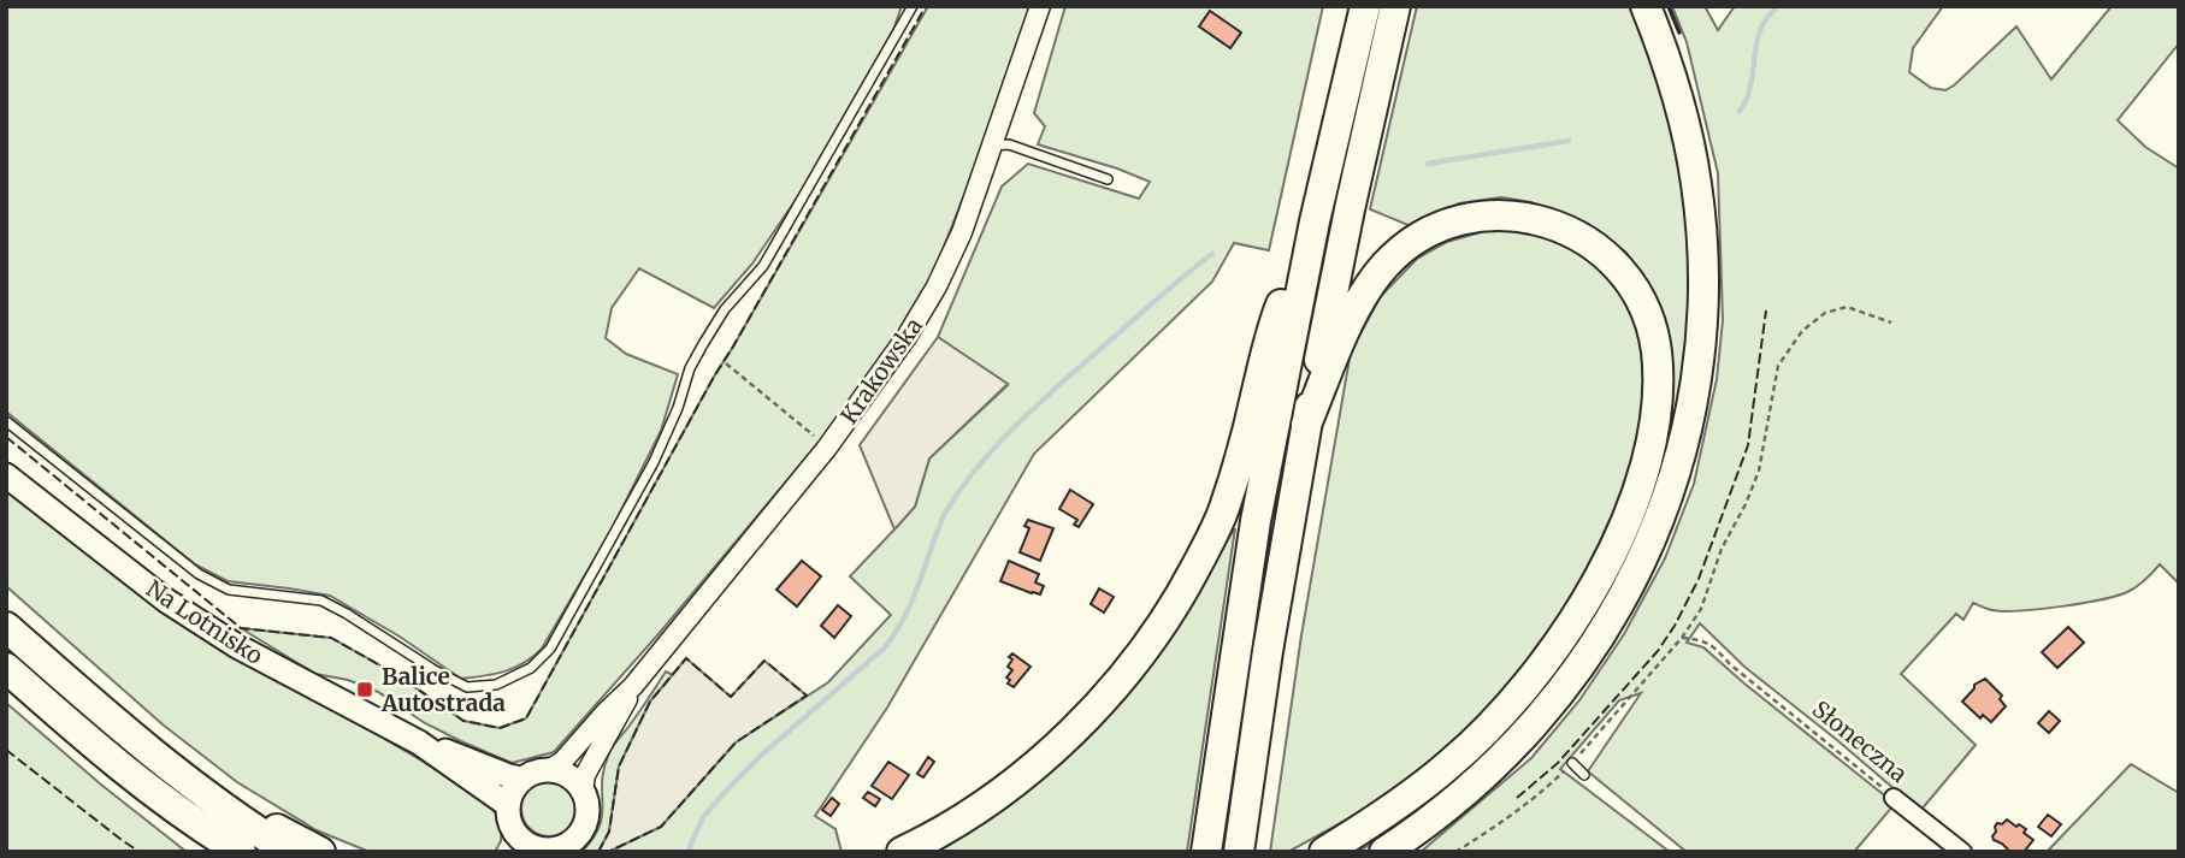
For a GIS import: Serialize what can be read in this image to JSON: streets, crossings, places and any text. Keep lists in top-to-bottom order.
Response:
{
  "streets": {
    "main road": ["Na Lotnisko"],
    "street": ["Krakowska", "Słoneczna"]
  },
  "crossings": [
    ["Krakowska", "Na Lotnisko"]
  ],
  "places": {
    "transit": ["Balice Autostrada"]
  }
}
